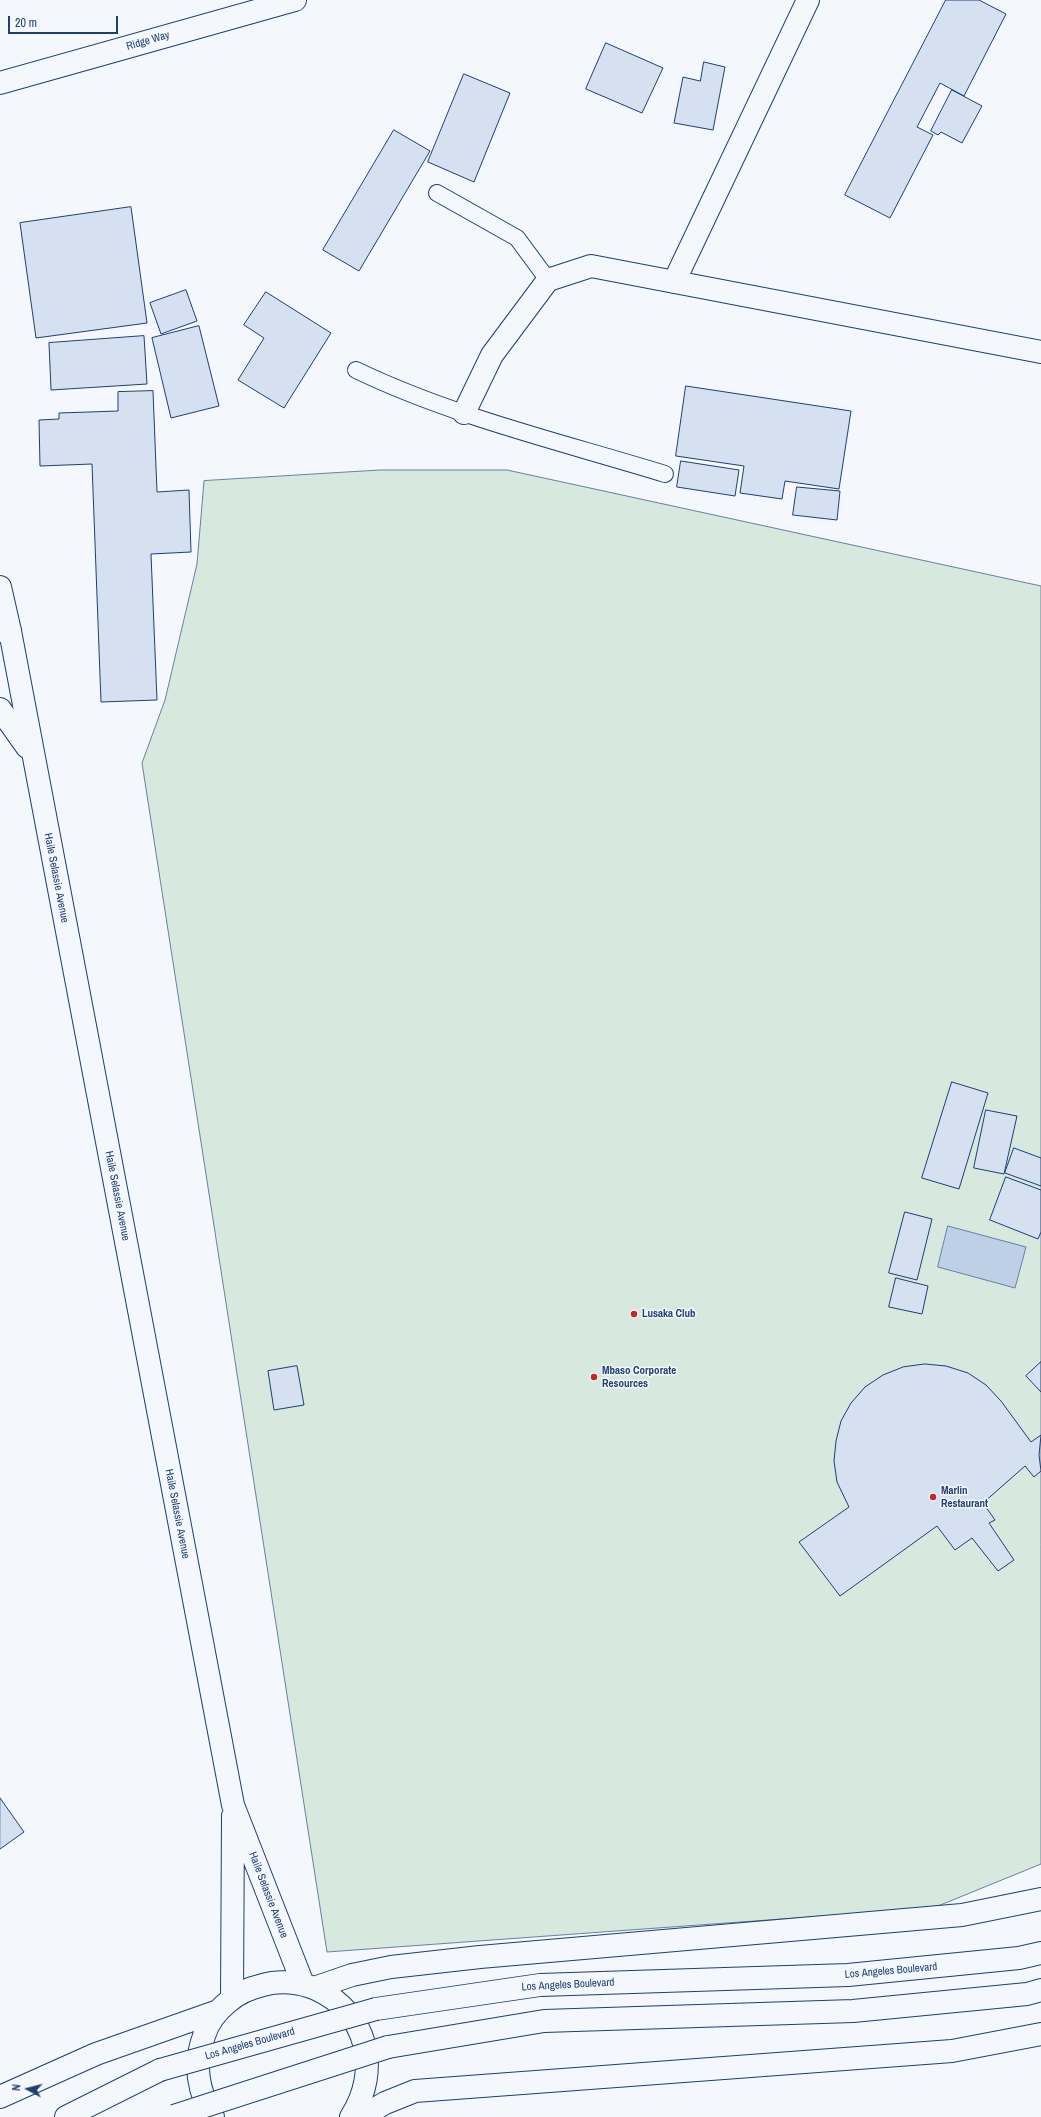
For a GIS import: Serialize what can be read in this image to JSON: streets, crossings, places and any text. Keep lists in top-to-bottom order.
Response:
{
  "streets": {
    "main road": ["Ridge Way", "Haile Selassie Avenue", "Los Angeles Boulevard"]
  },
  "places": ["Lusaka Club", "Mbaso Corporate Resources", "Marlin Restaurant"],
  "scale_bar": "20 m",
  "north": "left"
}
